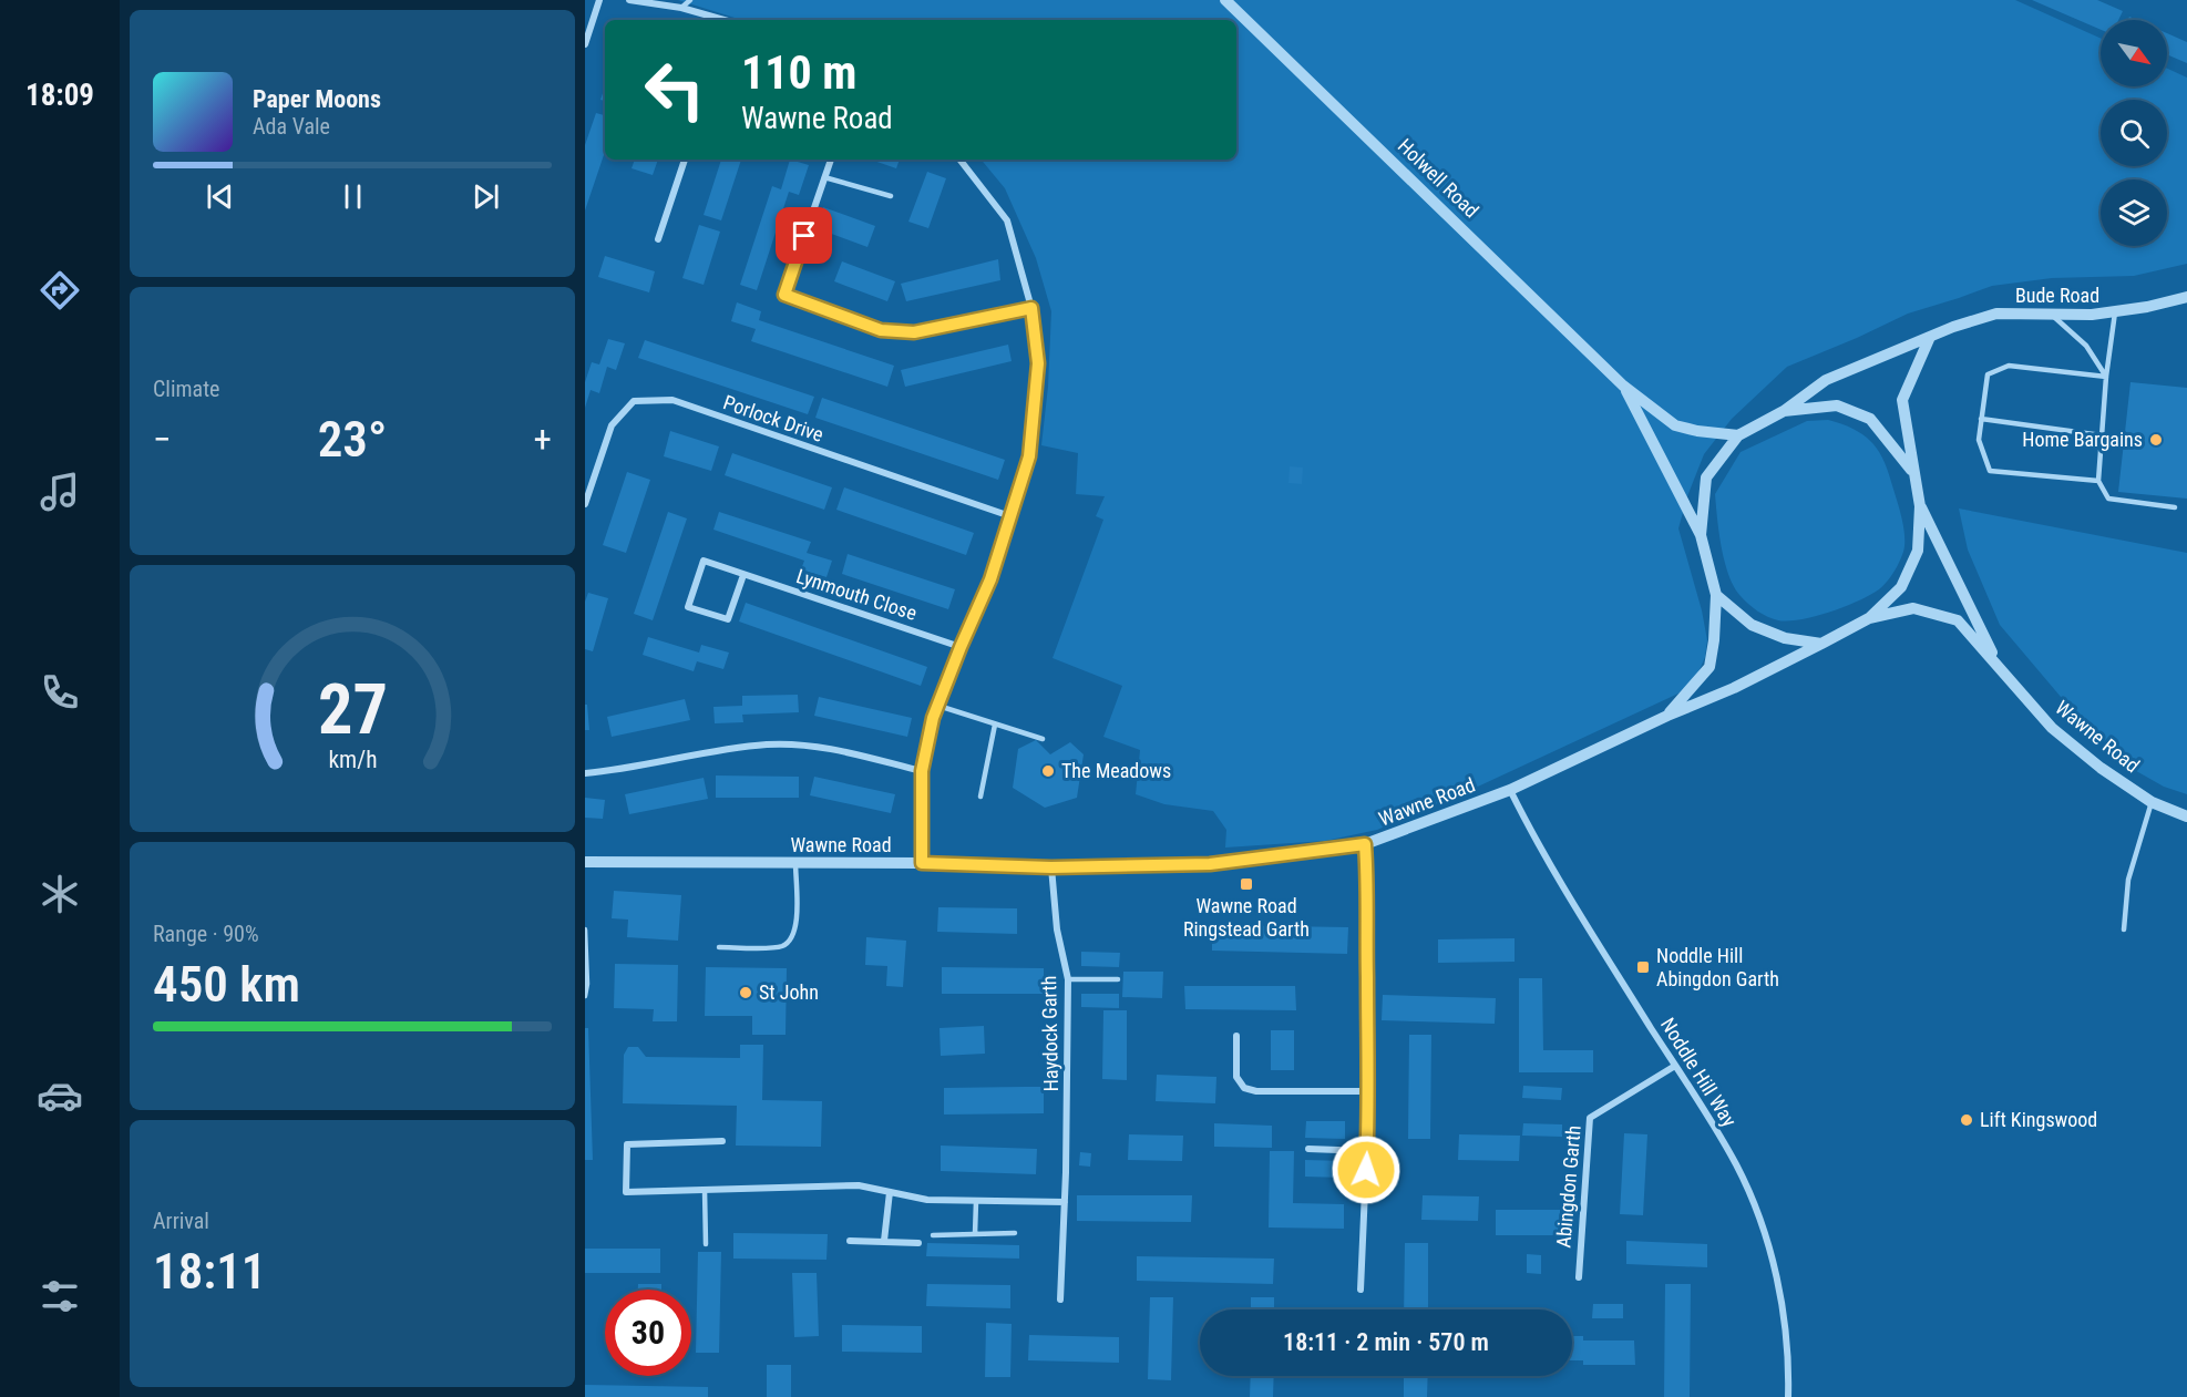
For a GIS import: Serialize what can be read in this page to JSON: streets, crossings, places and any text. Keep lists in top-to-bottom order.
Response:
{
  "streets": {
    "street": [
      "Holwell Road",
      "Bude Road",
      "Porlock Drive",
      "Lynmouth Close",
      "Wawne Road",
      "Haydock Garth",
      "Noddle Hill Way",
      "Abingdon Garth"
    ]
  },
  "crossings": [
    ["Holwell Road", "Bude Road"],
    ["Holwell Road", "Wawne Road"],
    ["Bude Road", "Wawne Road"],
    ["Wawne Road", "Haydock Garth"],
    ["Wawne Road", "Noddle Hill Way"],
    ["Noddle Hill Way", "Abingdon Garth"]
  ],
  "places": {
    "other": [
      "Home Bargains",
      "The Meadows",
      "St John",
      "Lift Kingswood"
    ],
    "transit": ["Wawne Road Ringstead Garth", "Noddle Hill Abingdon Garth"]
  },
  "north": "bottom right",
  "page": {
    "tabs": "18:09",
    "turn": ["110 m", "Wawne Road"],
    "song": ["Paper Moons", "Ada Vale"],
    "tile": [
      "Climate",
      ["Range · 90%", "450 km"],
      ["Arrival", "18:11"]
    ],
    "heat": ["−", "23°", "+"],
    "limit": "30",
    "trip": "18:11 · 2 min · 570 m",
    "gauge": ["27", "km/h"]
  }
}
